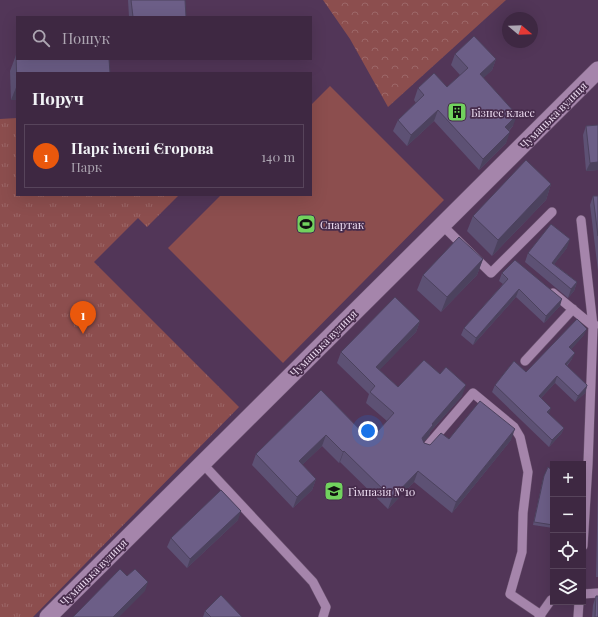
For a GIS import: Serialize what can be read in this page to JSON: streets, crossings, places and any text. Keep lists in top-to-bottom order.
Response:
{
  "streets": {
    "street": ["Чумацька вулиця"]
  },
  "places": {
    "building": ["Бізнес класс"],
    "sports": ["Спартак"],
    "school or university": ["Гімназія №10"]
  },
  "north": "right",
  "page": {
    "search": "Пошук",
    "heading": "Поруч",
    "list": [
      {
        "mark": "1",
        "name": "Парк імені Єгорова",
        "note": "Парк",
        "value": "140 m"
      }
    ],
    "pins": "1",
    "map_buttons": ["+", "−"]
  }
}
